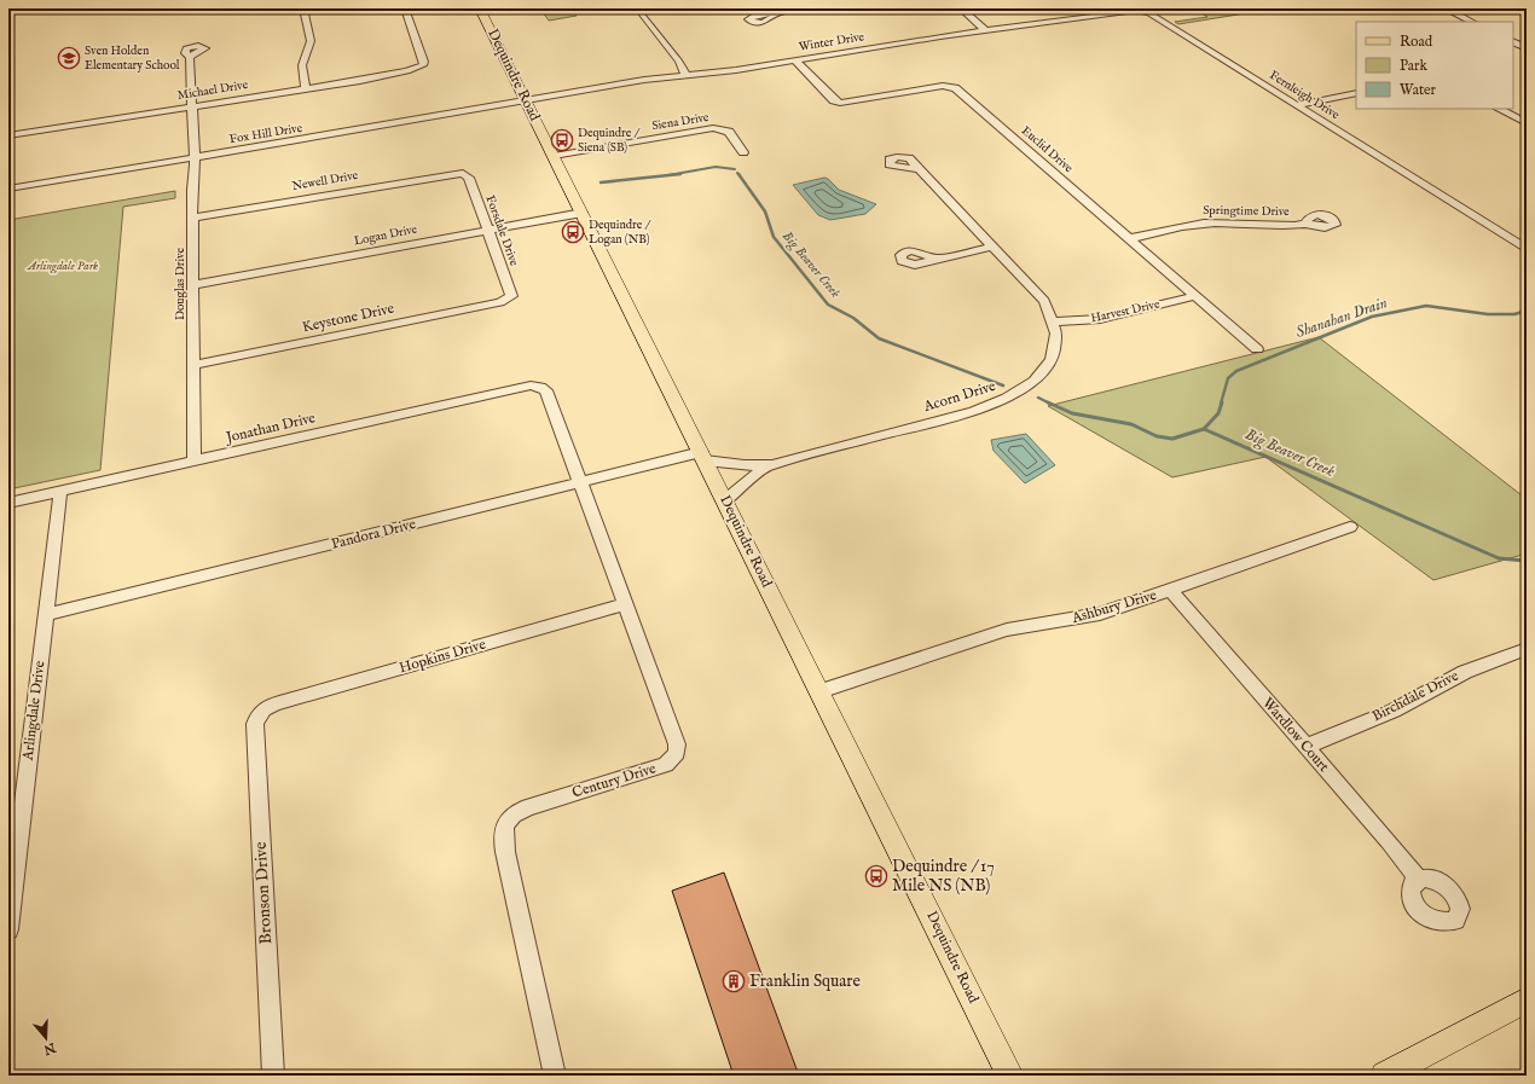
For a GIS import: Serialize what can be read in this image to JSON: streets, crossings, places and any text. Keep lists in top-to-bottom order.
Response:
{
  "streets": {
    "main road": ["Dequindre Road"],
    "street": [
      "Winter Drive",
      "Michael Drive",
      "Fernleigh Drive",
      "Siena Drive",
      "Fox Hill Drive",
      "Euclid Drive",
      "Newell Drive",
      "Springtime Drive",
      "Forsdale Drive",
      "Logan Drive",
      "Douglas Drive",
      "Harvest Drive",
      "Keystone Drive",
      "Acorn Drive",
      "Jonathan Drive",
      "Pandora Drive",
      "Ashbury Drive",
      "Hopkins Drive",
      "Birchdale Drive",
      "Arlingdale Drive",
      "Wardlow Court",
      "Century Drive",
      "Bronson Drive"
    ]
  },
  "crossings": [
    ["Winter Drive", "Dequindre Road"],
    ["Winter Drive", "Fernleigh Drive"],
    ["Winter Drive", "Fox Hill Drive"],
    ["Winter Drive", "Euclid Drive"],
    ["Dequindre Road", "Siena Drive"],
    ["Dequindre Road", "Fox Hill Drive"],
    ["Dequindre Road", "Logan Drive"],
    ["Dequindre Road", "Acorn Drive"],
    ["Dequindre Road", "Pandora Drive"],
    ["Dequindre Road", "Ashbury Drive"],
    ["Michael Drive", "Douglas Drive"],
    ["Fox Hill Drive", "Douglas Drive"],
    ["Euclid Drive", "Springtime Drive"],
    ["Euclid Drive", "Harvest Drive"],
    ["Newell Drive", "Forsdale Drive"],
    ["Newell Drive", "Douglas Drive"],
    ["Forsdale Drive", "Logan Drive"],
    ["Forsdale Drive", "Keystone Drive"],
    ["Logan Drive", "Douglas Drive"],
    ["Douglas Drive", "Keystone Drive"],
    ["Douglas Drive", "Jonathan Drive"],
    ["Harvest Drive", "Acorn Drive"],
    ["Acorn Drive", "Pandora Drive"],
    ["Jonathan Drive", "Arlingdale Drive"],
    ["Jonathan Drive", "Century Drive"],
    ["Pandora Drive", "Arlingdale Drive"],
    ["Pandora Drive", "Century Drive"],
    ["Ashbury Drive", "Wardlow Court"],
    ["Hopkins Drive", "Century Drive"],
    ["Hopkins Drive", "Bronson Drive"],
    ["Birchdale Drive", "Wardlow Court"]
  ],
  "water": ["Big Beaver Creek", "Shanahan Drain"],
  "parks": ["Arlingdale Park"],
  "places": {
    "school or university": ["Sven Holden Elementary School"],
    "bus stop": ["Dequindre / Siena (SB)", "Dequindre / Logan (NB)", "Dequindre / 17 Mile NS (NB)"],
    "building": ["Franklin Square"]
  },
  "legend": ["Road", "Park", "Water"],
  "north": "bottom"
}
